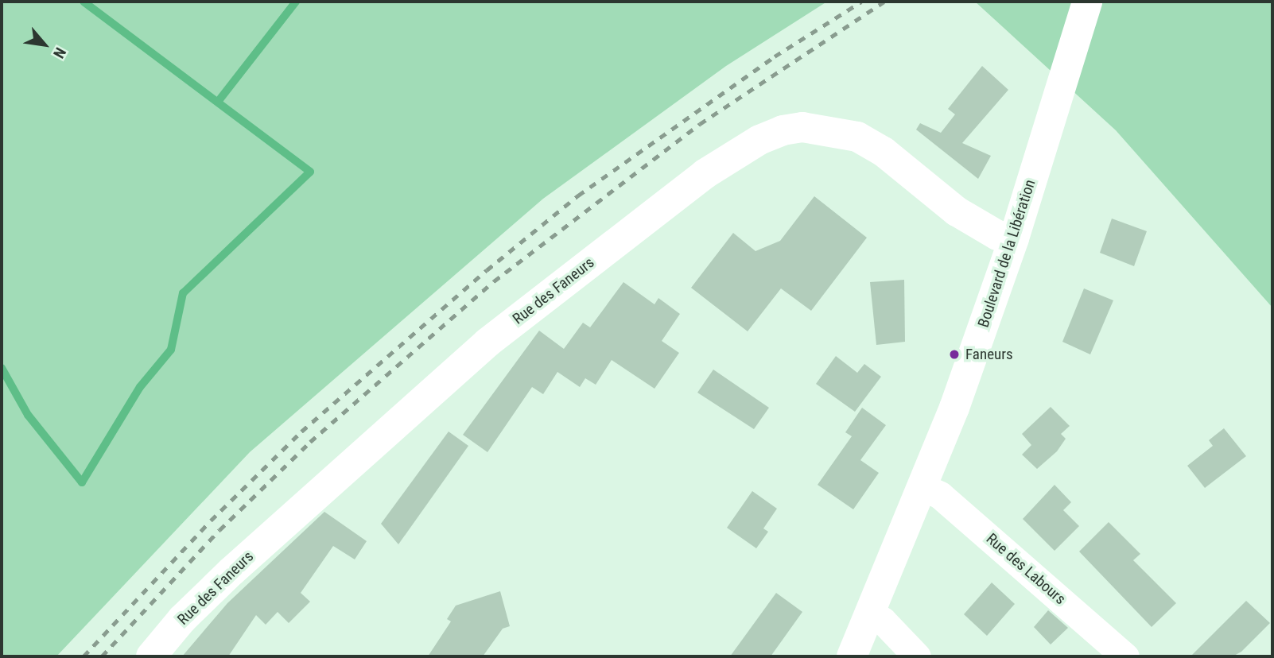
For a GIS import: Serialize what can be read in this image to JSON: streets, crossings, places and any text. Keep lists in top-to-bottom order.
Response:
{
  "streets": {
    "street": ["Boulevard de la Libération", "Rue des Faneurs", "Rue des Labours"]
  },
  "crossings": [
    ["Boulevard de la Libération", "Rue des Faneurs"],
    ["Boulevard de la Libération", "Rue des Labours"]
  ],
  "places": ["Faneurs"],
  "north": "bottom right"
}
